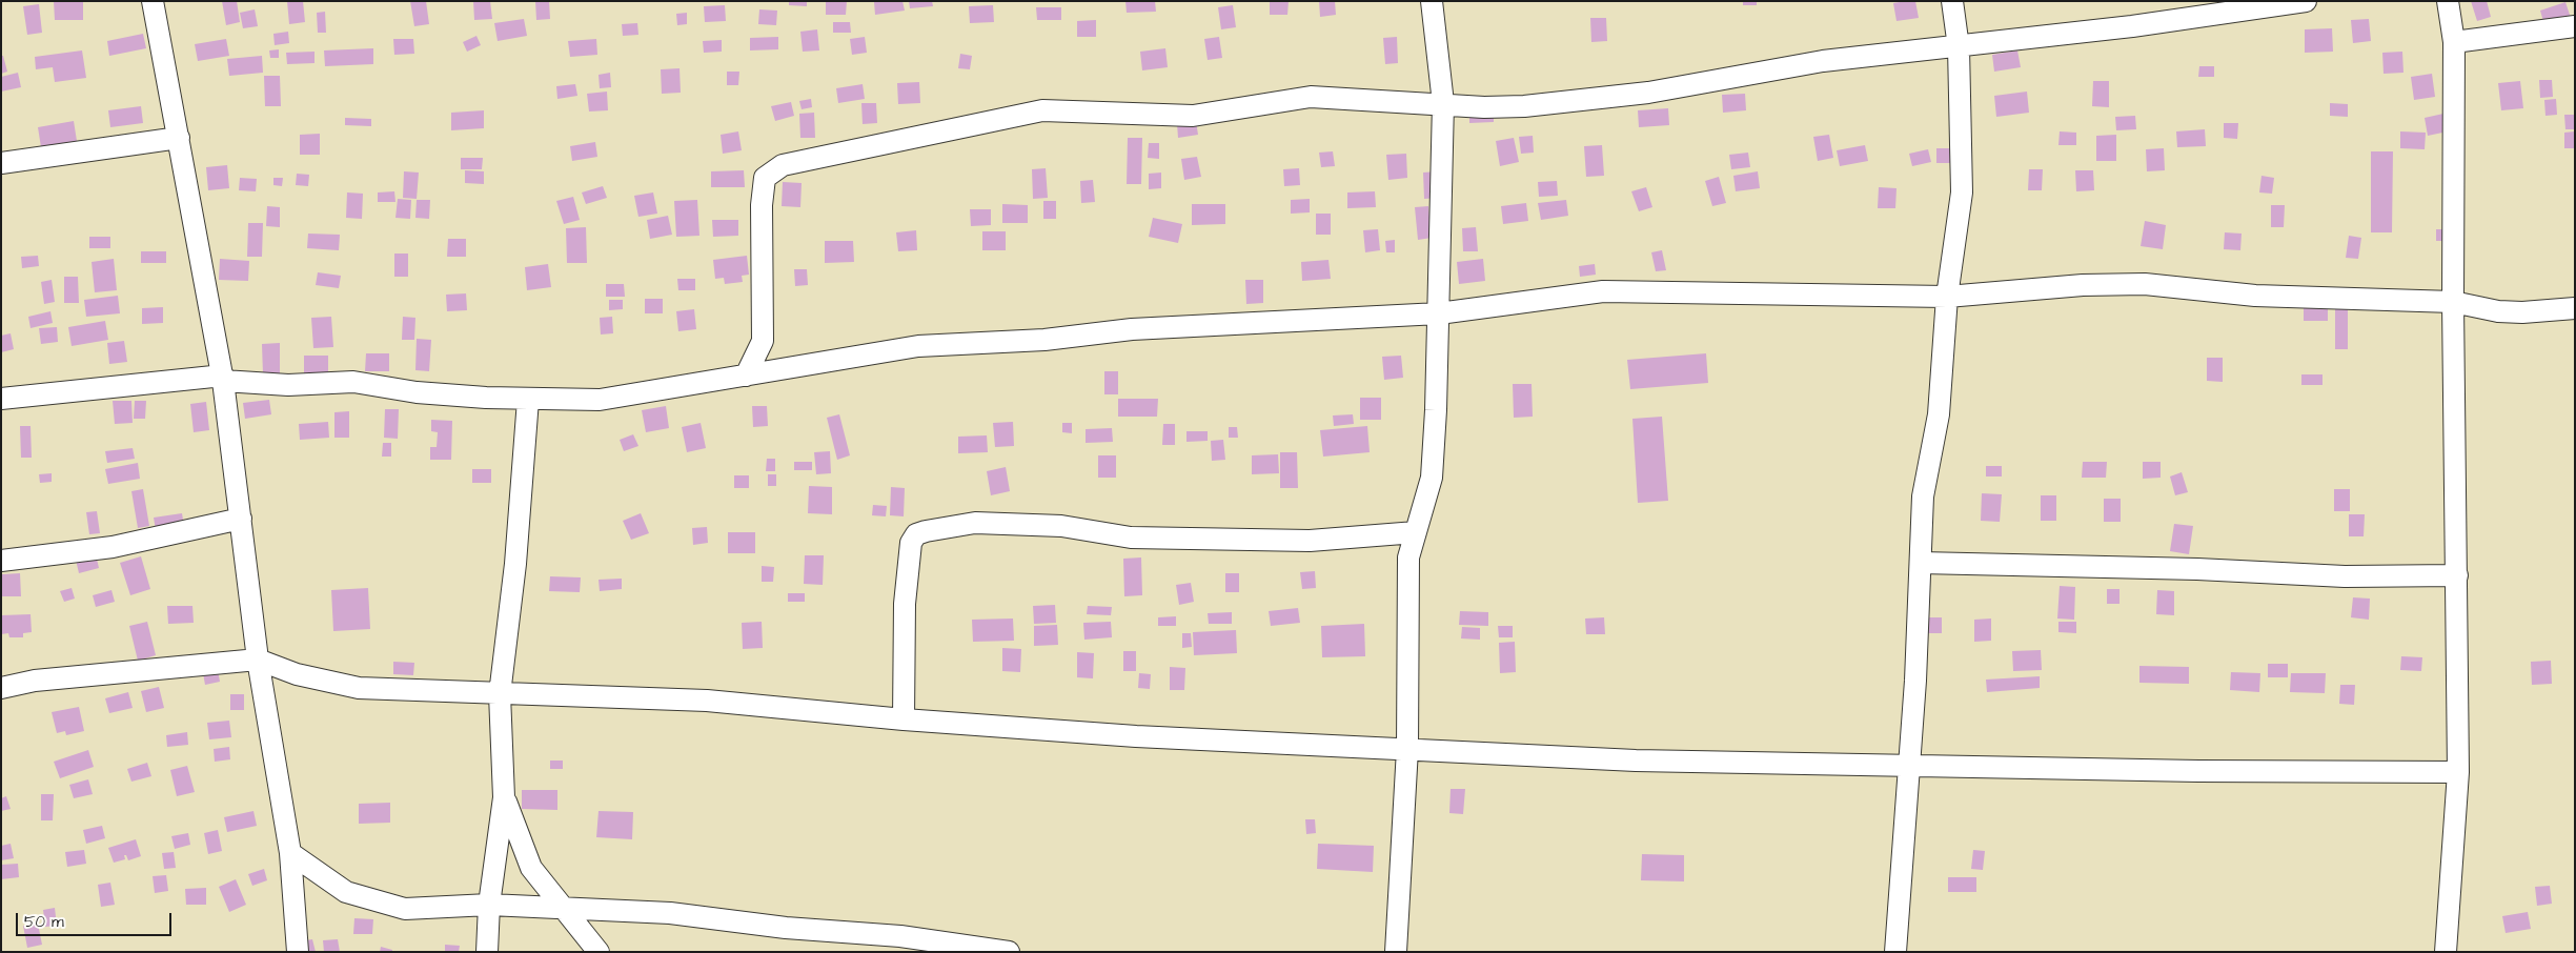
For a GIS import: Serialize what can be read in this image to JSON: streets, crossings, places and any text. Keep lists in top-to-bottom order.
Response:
{
  "scale_bar": "50 m"
}
